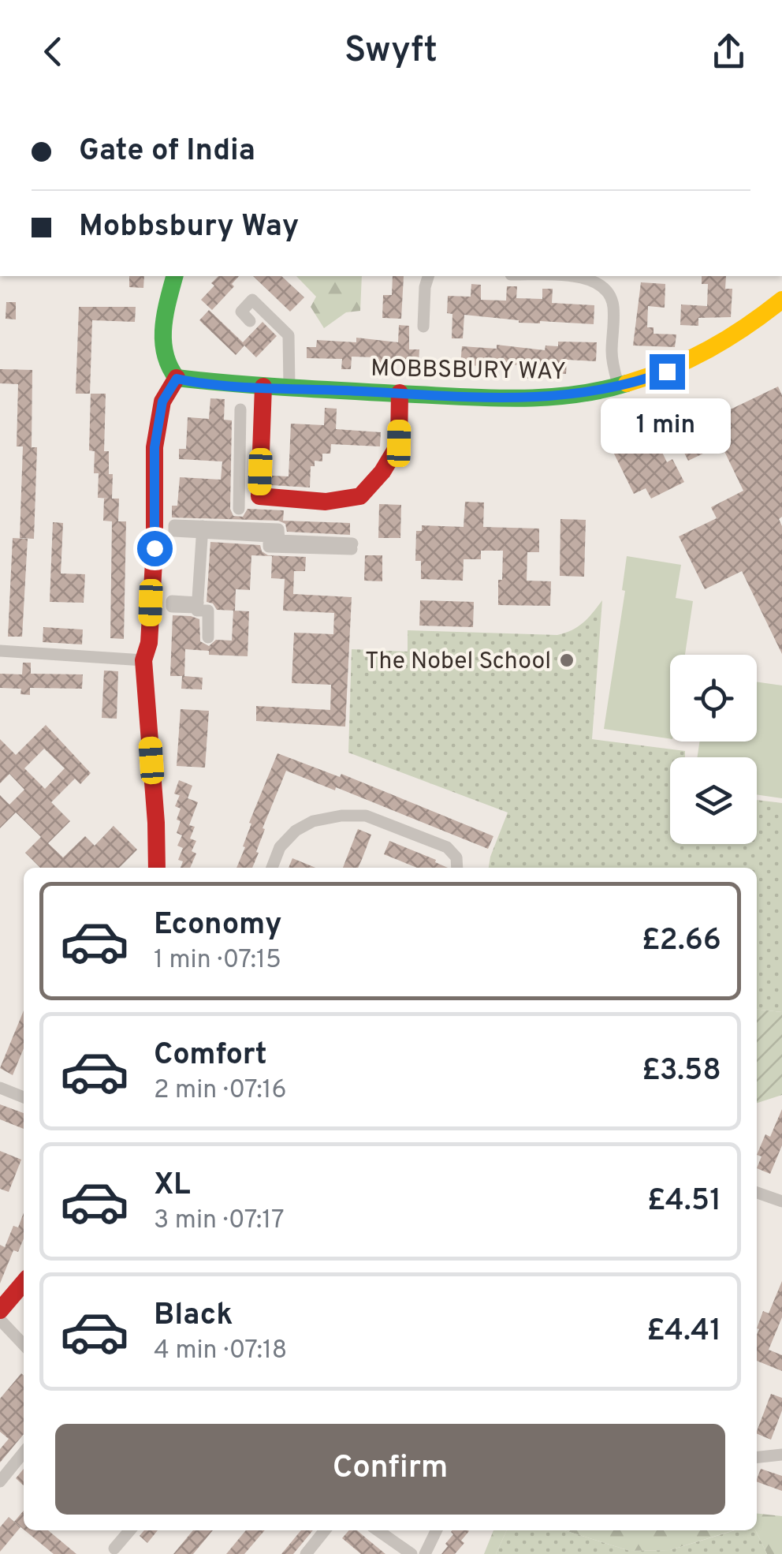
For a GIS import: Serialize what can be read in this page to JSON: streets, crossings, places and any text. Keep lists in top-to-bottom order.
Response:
{
  "streets": {
    "street": ["MOBBSBURY WAY"]
  },
  "places": ["The Nobel School"],
  "page": {
    "header": "Swyft",
    "banner": ["Gate of India", "Mobbsbury Way"],
    "bubble": "1 min",
    "list": [
      {
        "name": "Economy",
        "note": "1 min · 07:15",
        "value": "£2.66"
      },
      {
        "name": "Comfort",
        "note": "2 min · 07:16",
        "value": "£3.58"
      },
      {
        "name": "XL",
        "note": "3 min · 07:17",
        "value": "£4.51"
      },
      {
        "name": "Black",
        "note": "4 min · 07:18",
        "value": "£4.41"
      }
    ],
    "buttons": "Confirm"
  }
}
